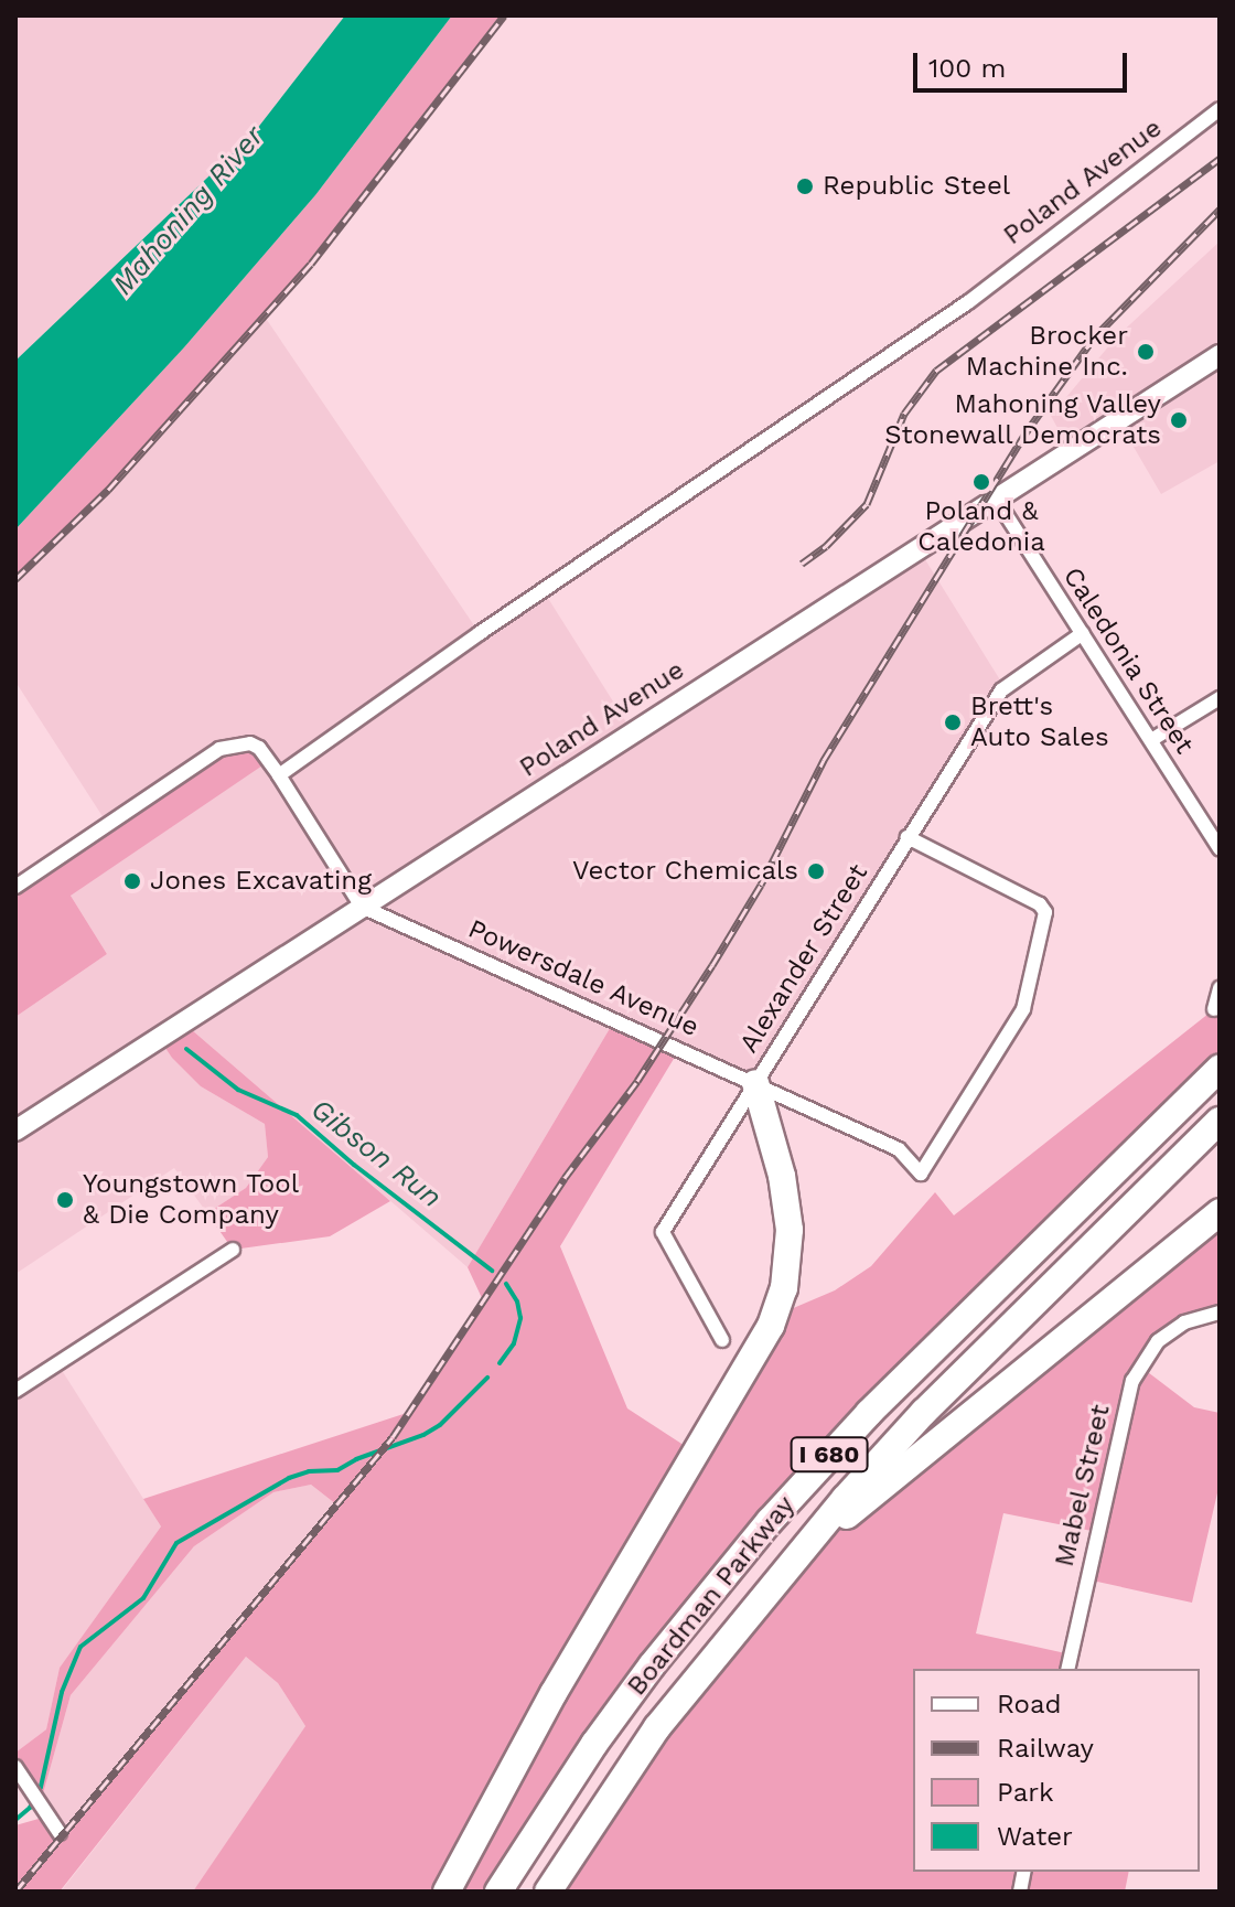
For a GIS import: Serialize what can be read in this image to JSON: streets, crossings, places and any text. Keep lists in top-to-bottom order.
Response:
{
  "streets": {
    "highway": ["I 680", "Boardman Parkway"],
    "main road": ["Poland Avenue"],
    "street": [
      "Caledonia Street",
      "Alexander Street",
      "Powersdale Avenue",
      "Mabel Street"
    ]
  },
  "crossings": [
    ["Poland Avenue", "Caledonia Street"],
    ["Poland Avenue", "Powersdale Avenue"],
    ["Caledonia Street", "Alexander Street"],
    ["Alexander Street", "Powersdale Avenue"]
  ],
  "water": ["Mahoning River", "Gibson Run"],
  "places": [
    "Republic Steel",
    "Brocker Machine Inc.",
    "Mahoning Valley Stonewall Democrats",
    "Poland & Caledonia",
    "Brett's Auto Sales",
    "Vector Chemicals",
    "Jones Excavating",
    "Youngstown Tool & Die Company"
  ],
  "legend": [
    "Road",
    "Railway",
    "Park",
    "Water"
  ],
  "scale_bar": "100 m"
}
